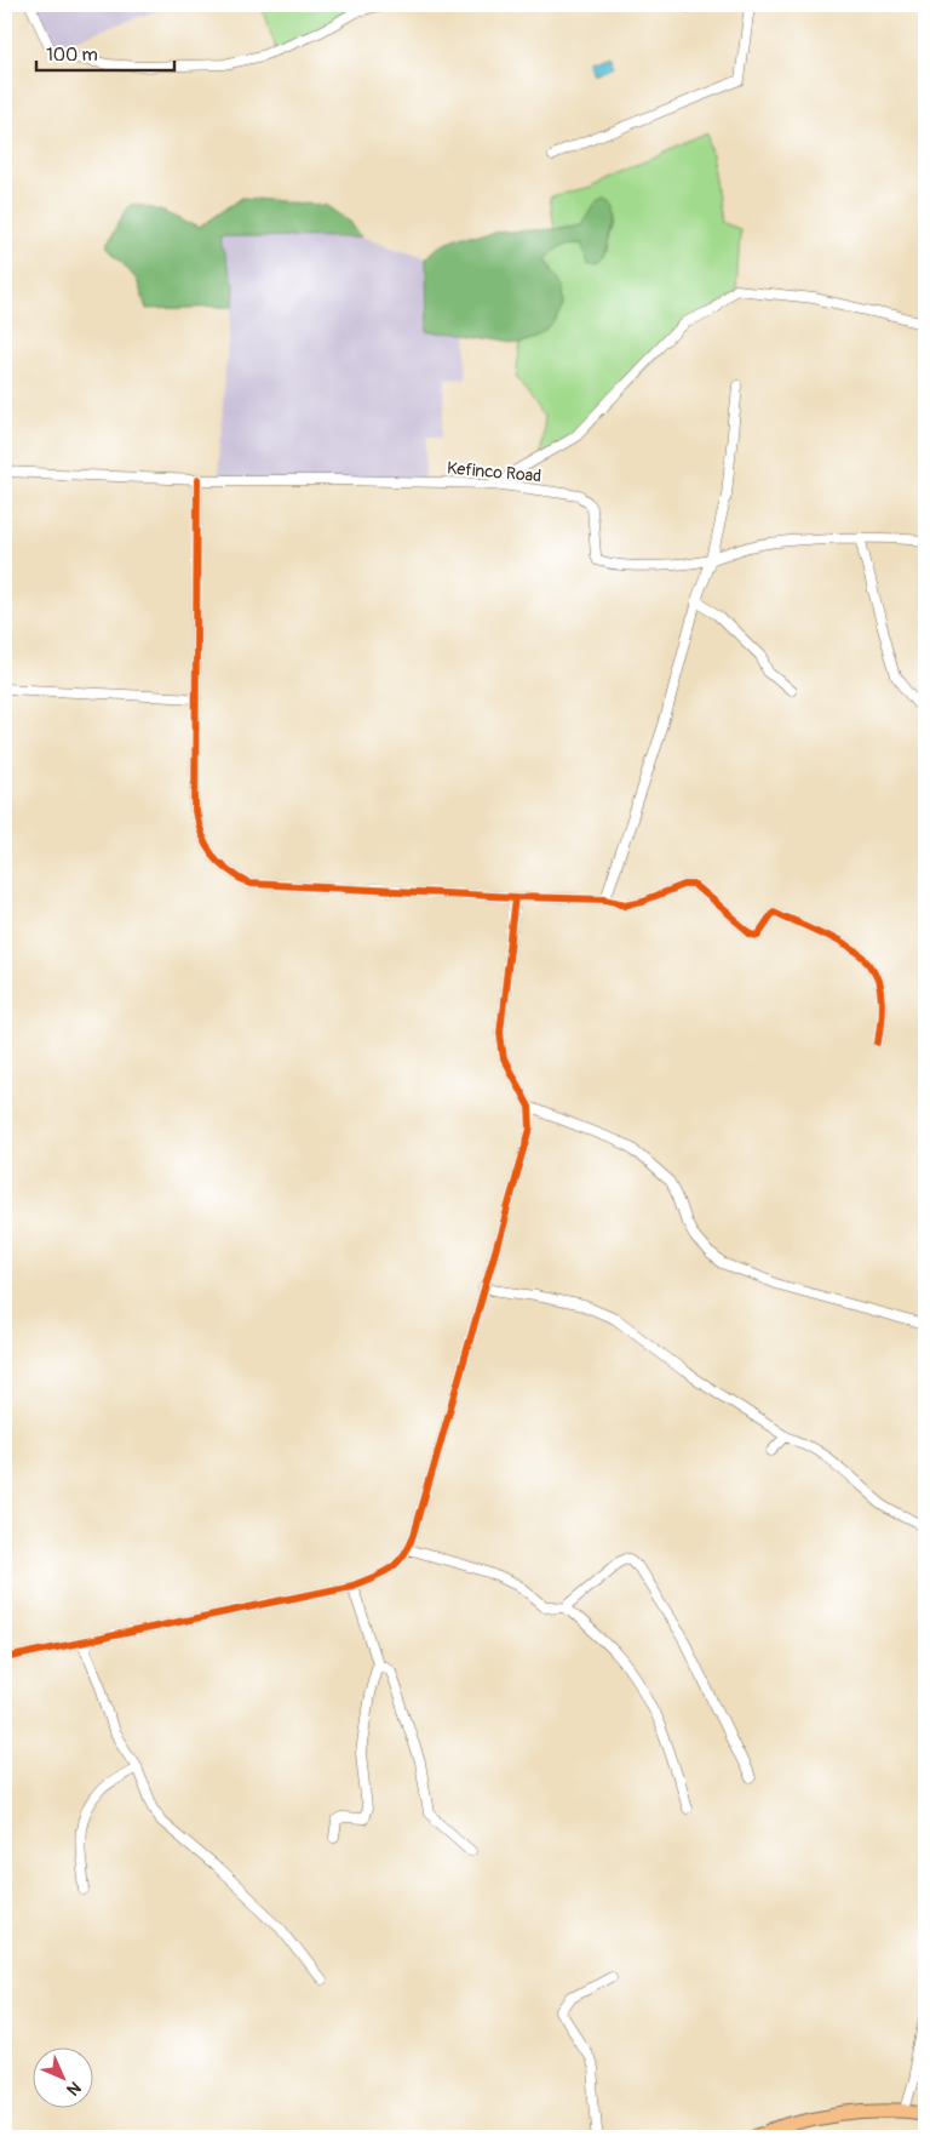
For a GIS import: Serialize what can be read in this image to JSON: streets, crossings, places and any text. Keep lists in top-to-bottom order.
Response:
{
  "streets": {
    "street": ["Kefinco Road"]
  },
  "scale_bar": "100 m",
  "north": "bottom right"
}
